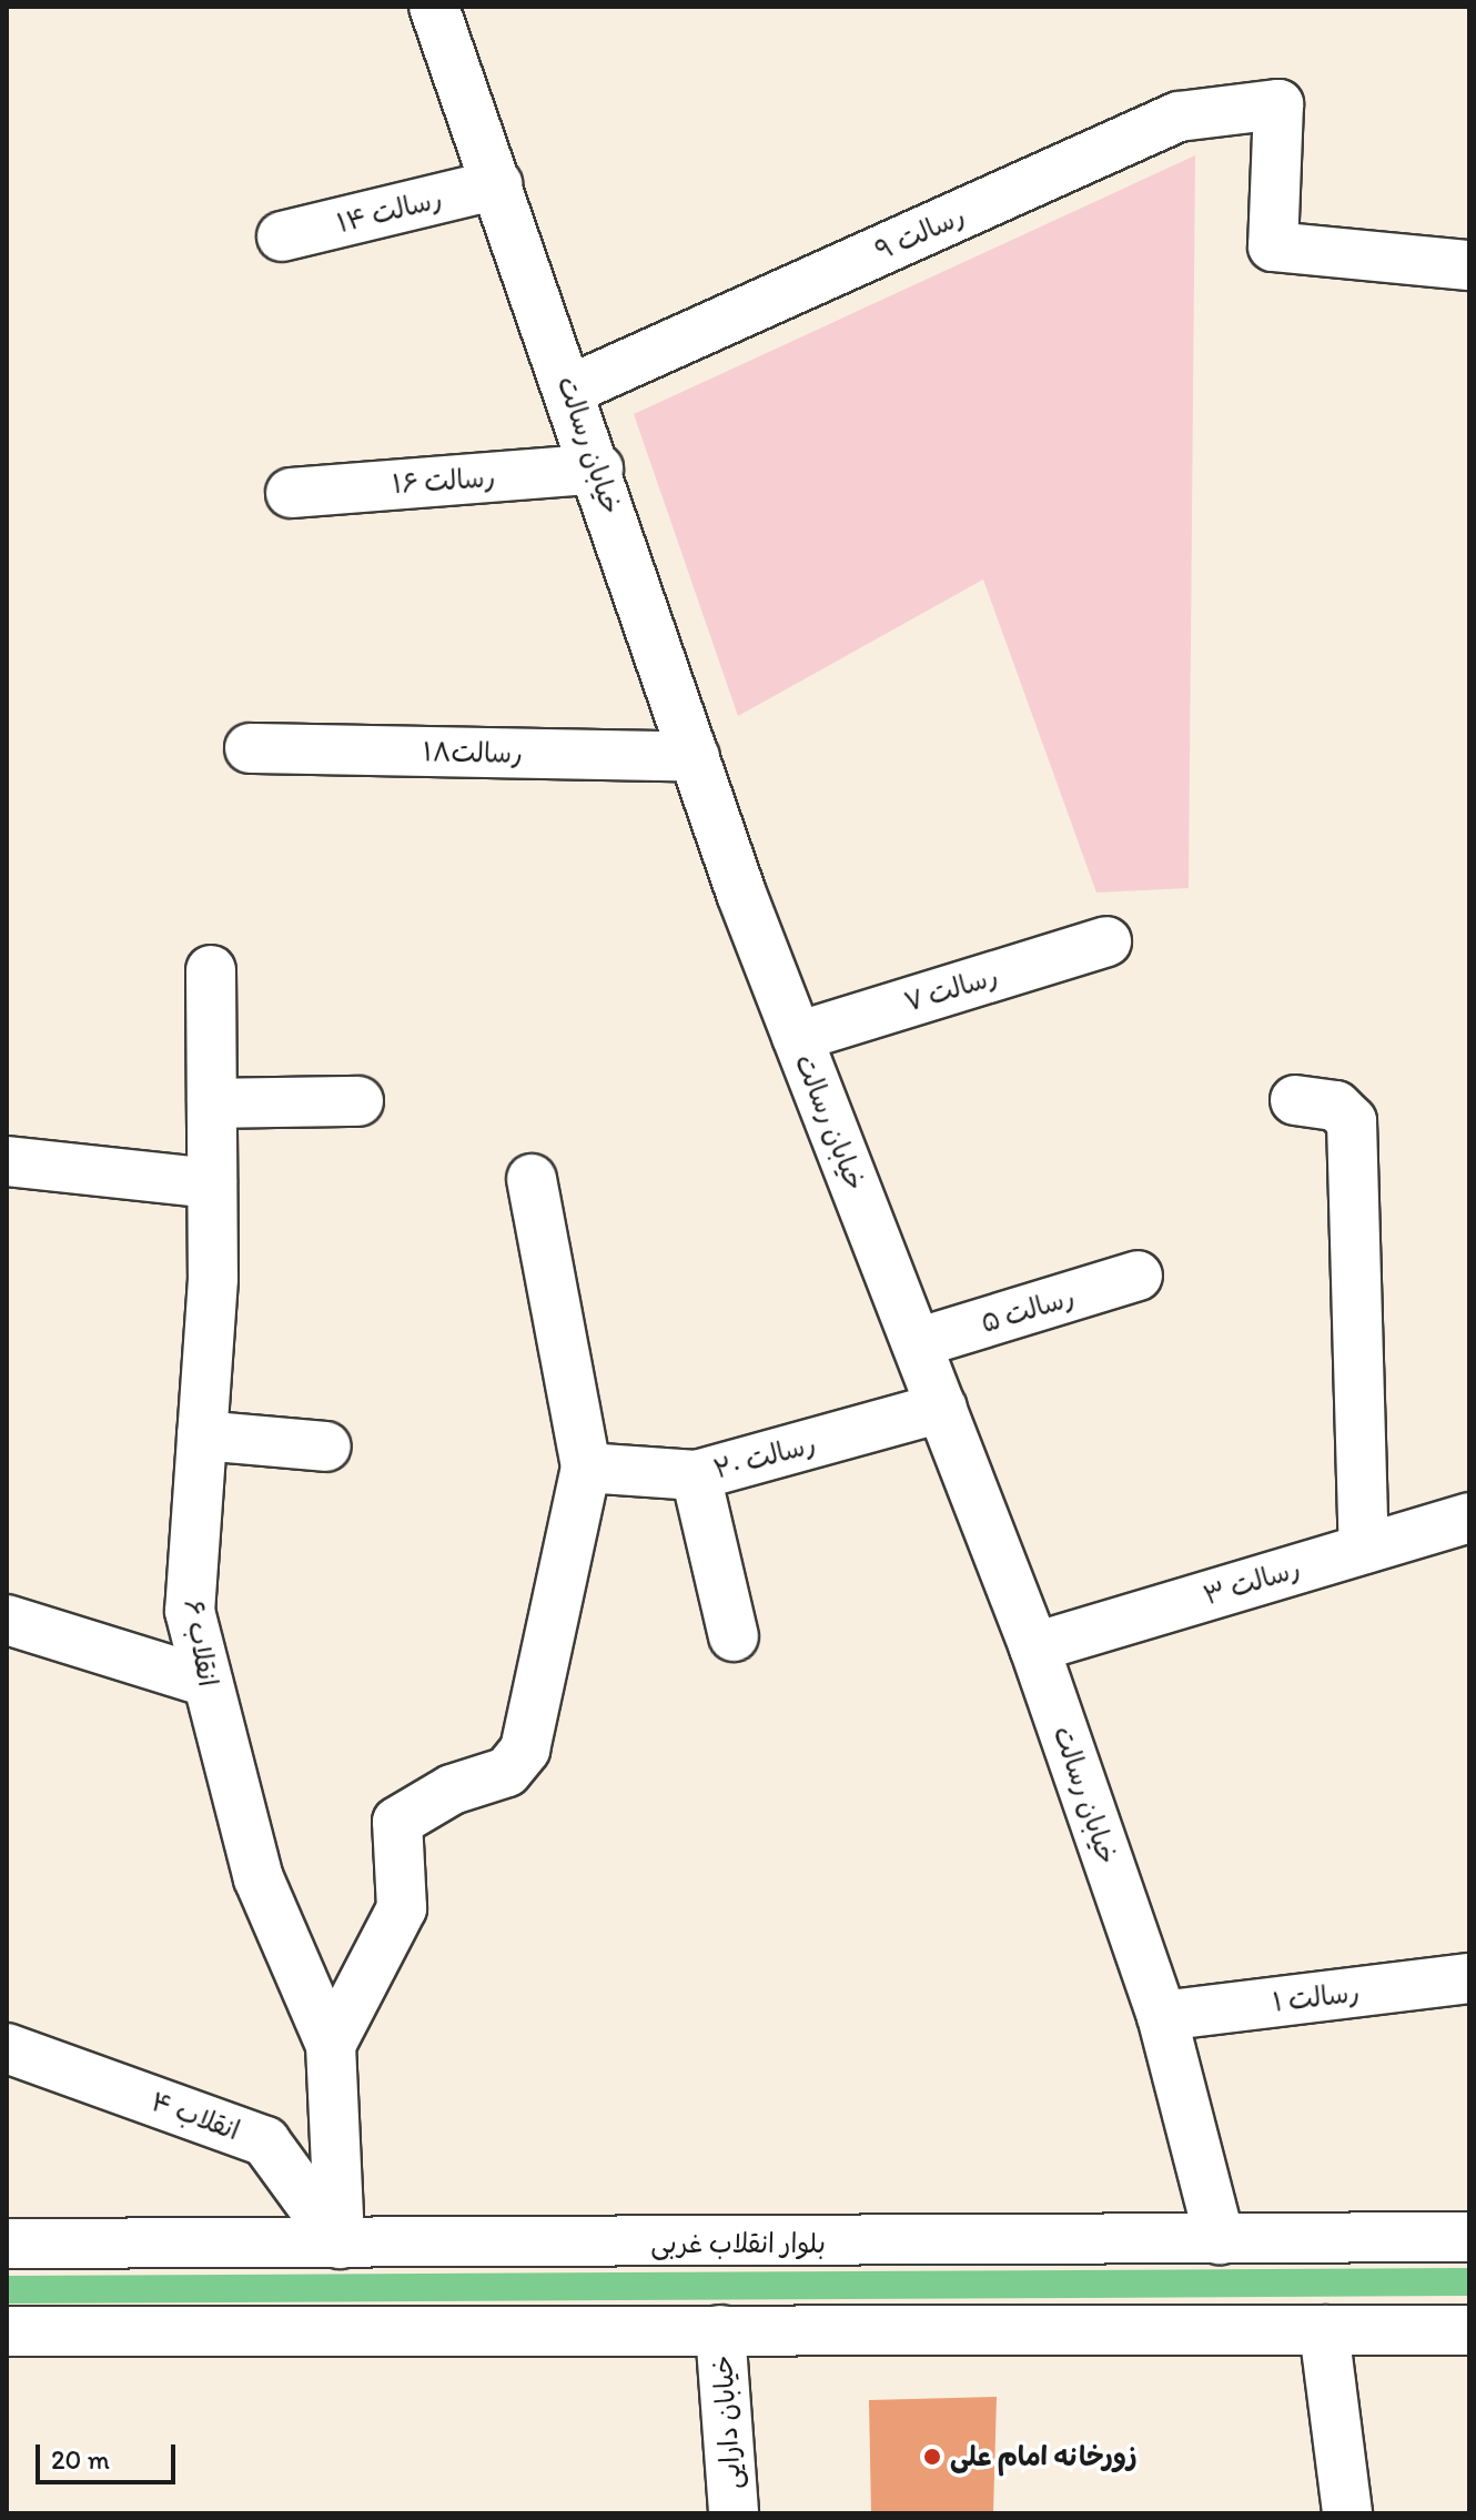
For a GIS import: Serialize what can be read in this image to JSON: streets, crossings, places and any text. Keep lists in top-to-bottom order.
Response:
{
  "streets": {
    "street": [
      "رسالت ۱۴",
      "رسالت ۹",
      "خیابان رسالت",
      "رسالت ۱۶",
      "رسالت۱۸",
      "رسالت ۷",
      "رسالت ۵",
      "رسالت ۲۰",
      "رسالت ۳",
      "انقلاب ۶",
      "رسالت ۱",
      "انقلاب ۴",
      "بلوار انقلاب غربی",
      "خیابان دارایی"
    ]
  },
  "crossings": [
    ["رسالت ۱۴", "خیابان رسالت"],
    ["رسالت ۹", "خیابان رسالت"],
    ["خیابان رسالت", "رسالت ۱۶"],
    ["خیابان رسالت", "رسالت۱۸"],
    ["خیابان رسالت", "رسالت ۷"],
    ["خیابان رسالت", "رسالت ۵"],
    ["خیابان رسالت", "رسالت ۲۰"],
    ["خیابان رسالت", "رسالت ۳"],
    ["خیابان رسالت", "رسالت ۱"],
    ["خیابان رسالت", "بلوار انقلاب غربی"],
    ["انقلاب ۶", "انقلاب ۴"],
    ["انقلاب ۶", "بلوار انقلاب غربی"],
    ["انقلاب ۴", "بلوار انقلاب غربی"]
  ],
  "places": ["زورخانه امام علی"],
  "scale_bar": "20 m"
}
